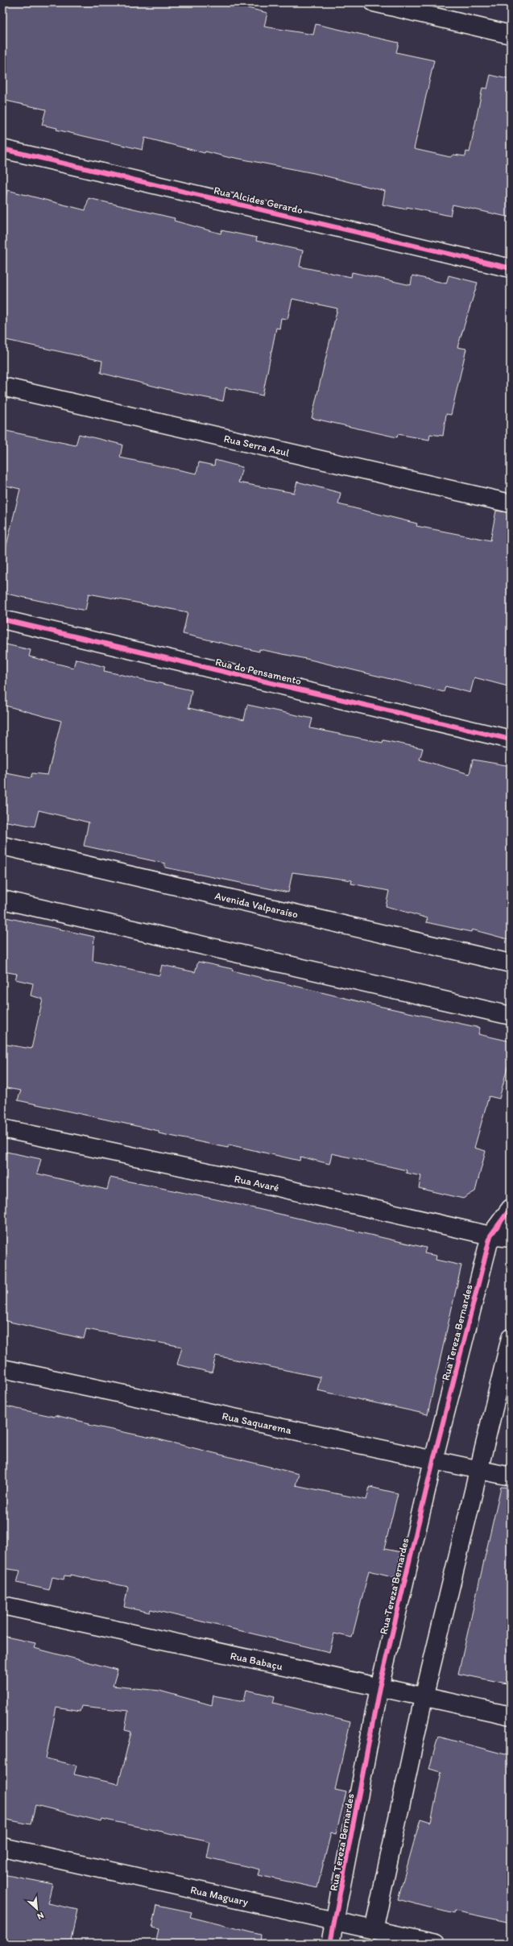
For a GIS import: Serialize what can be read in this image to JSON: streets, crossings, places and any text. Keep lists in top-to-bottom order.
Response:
{
  "streets": {
    "street": [
      "Rua Alcides Gerardo",
      "Rua Serra Azul",
      "Rua do Pensamento",
      "Avenida Valparaíso",
      "Rua Avaré",
      "Rua Tereza Bernardes",
      "Rua Saquarema",
      "Rua Babaçu",
      "Rua Maguary"
    ]
  },
  "crossings": [
    ["Rua Avaré", "Rua Tereza Bernardes"],
    ["Rua Tereza Bernardes", "Rua Saquarema"],
    ["Rua Tereza Bernardes", "Rua Babaçu"],
    ["Rua Tereza Bernardes", "Rua Maguary"]
  ],
  "north": "bottom right"
}
